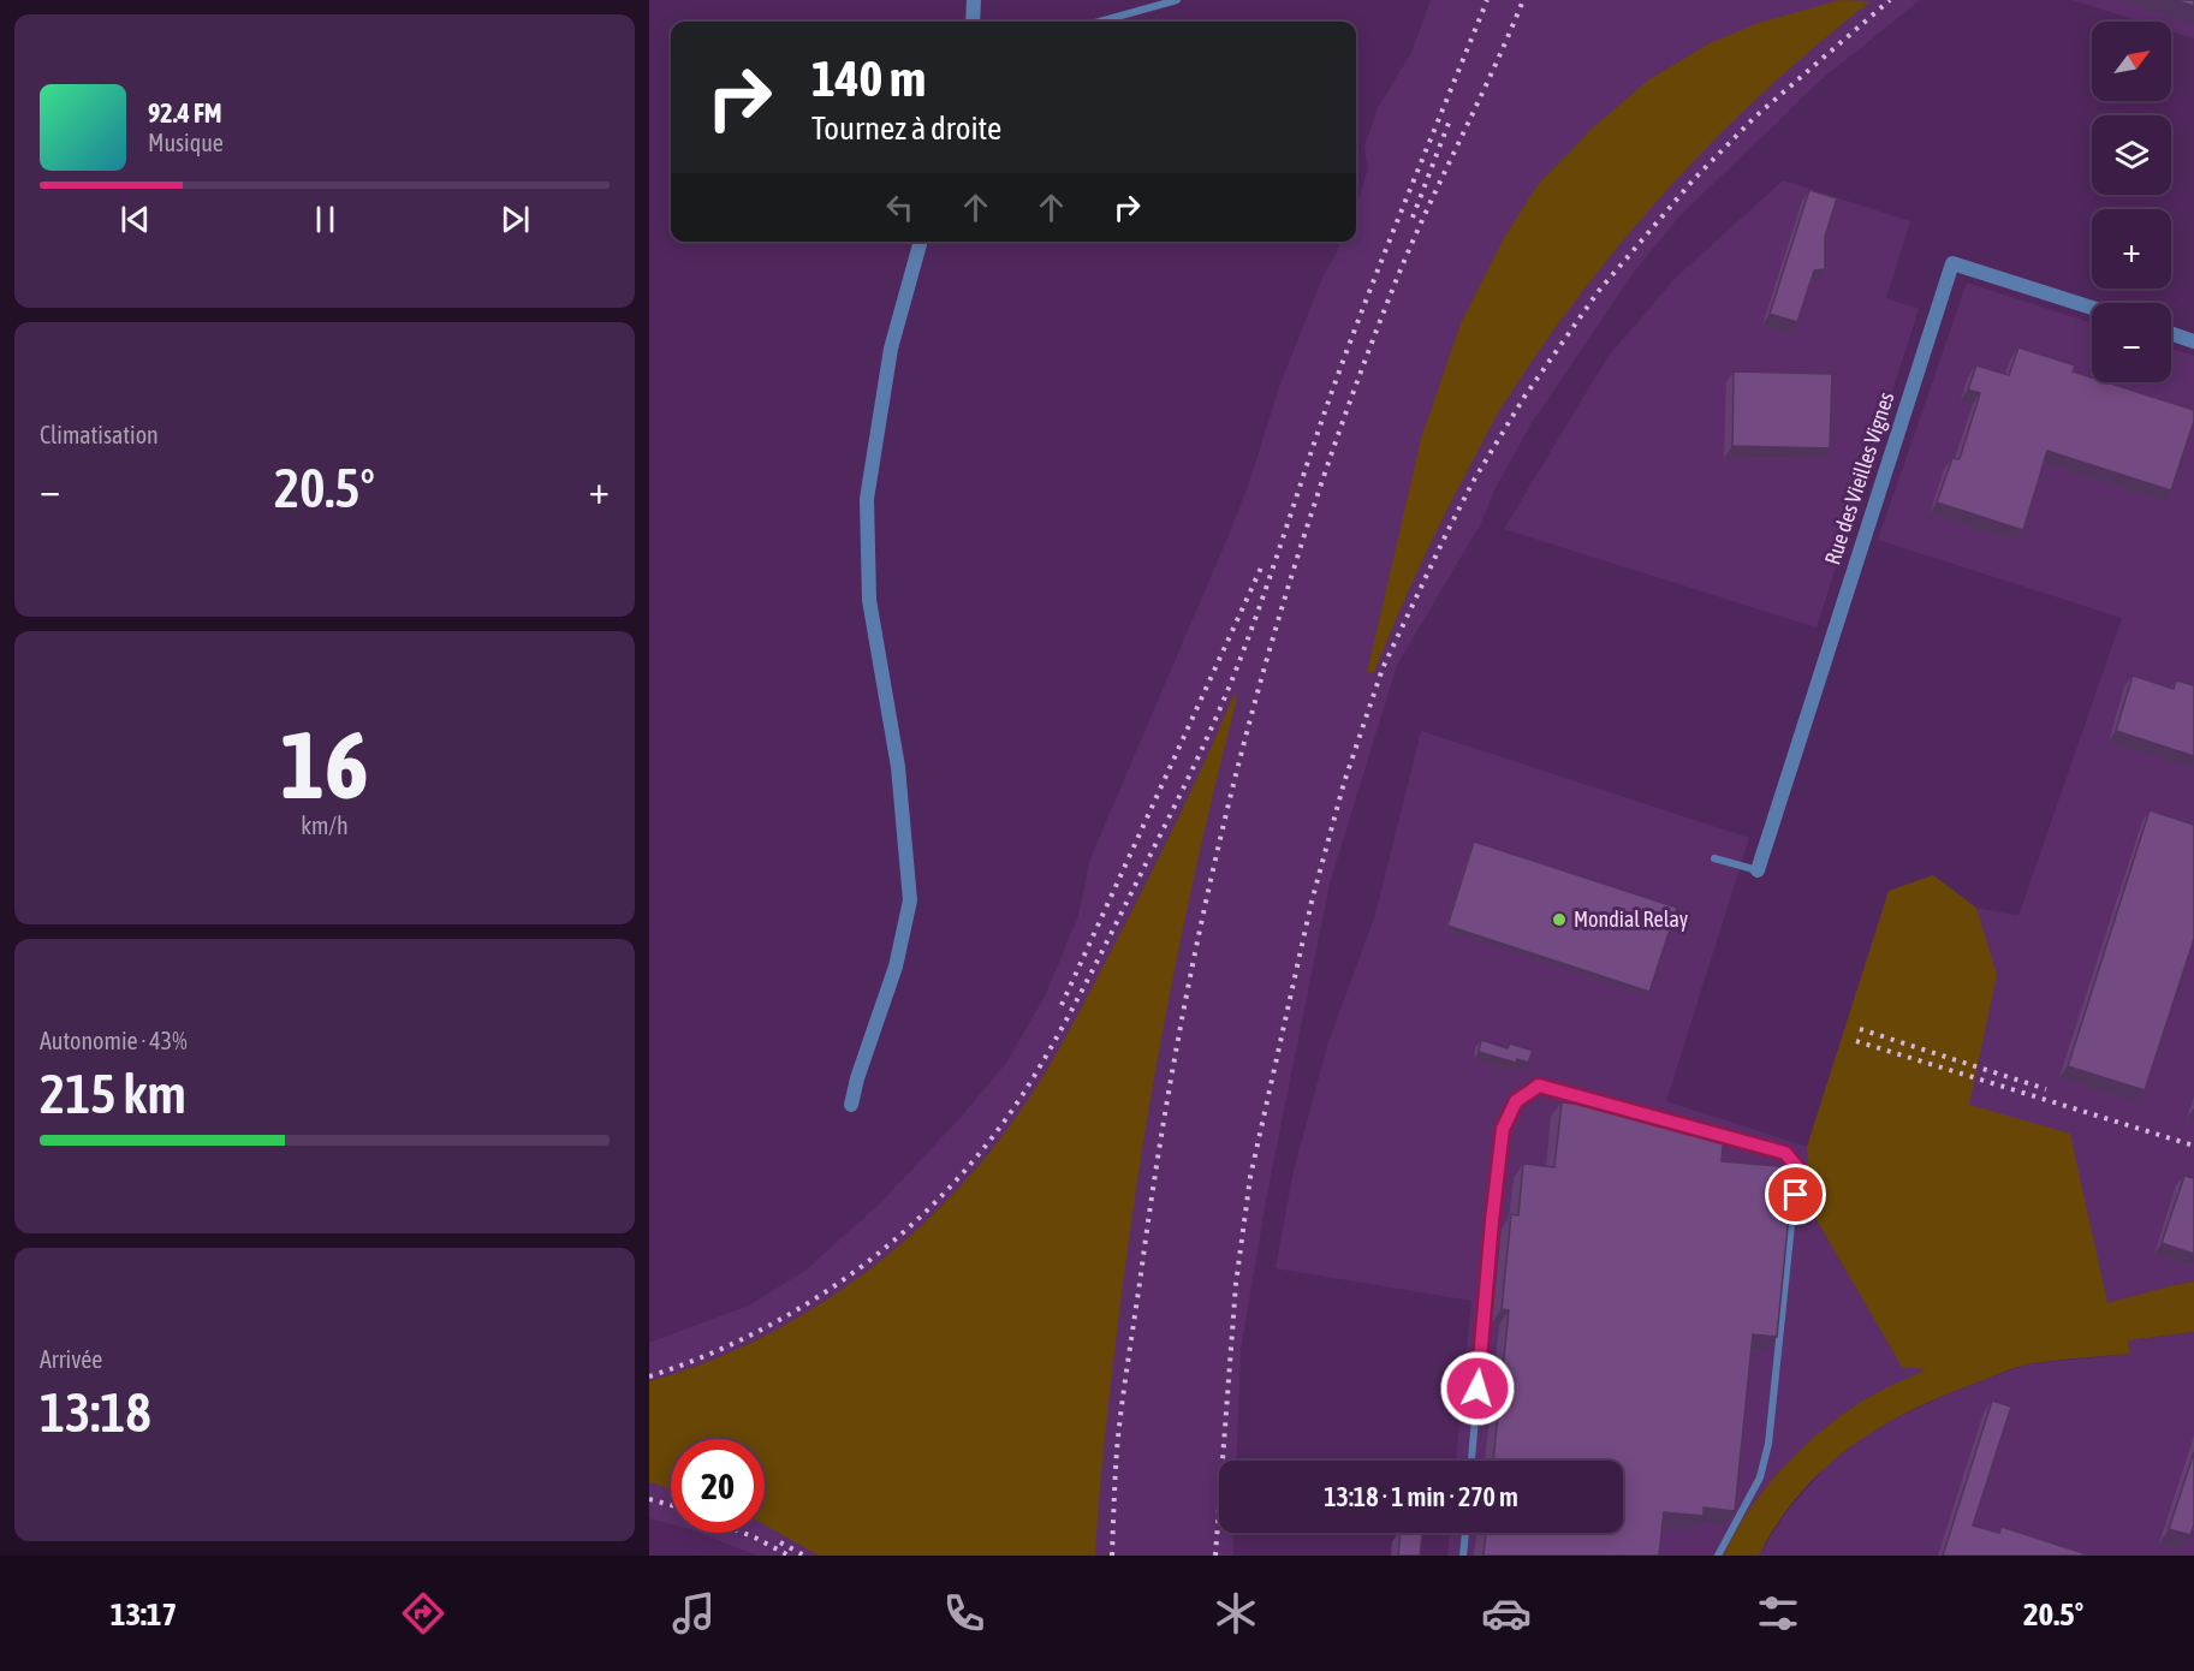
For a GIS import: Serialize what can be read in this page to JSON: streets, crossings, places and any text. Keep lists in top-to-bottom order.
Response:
{
  "streets": {
    "street": ["Rue des Vieilles Vignes"]
  },
  "places": ["Mondial Relay"],
  "north": "top right",
  "page": {
    "map_buttons": ["+", "−"],
    "turn": ["140 m", "Tournez à droite"],
    "song": ["92.4 FM", "Musique"],
    "tile": [
      "Climatisation",
      ["16", "km/h"],
      ["Autonomie · 43%", "215 km"],
      ["Arrivée", "13:18"]
    ],
    "heat": ["−", "20.5°", "+"],
    "limit": "20",
    "trip": "13:18 · 1 min · 270 m",
    "tabs": ["13:17", "20.5°"]
  }
}
